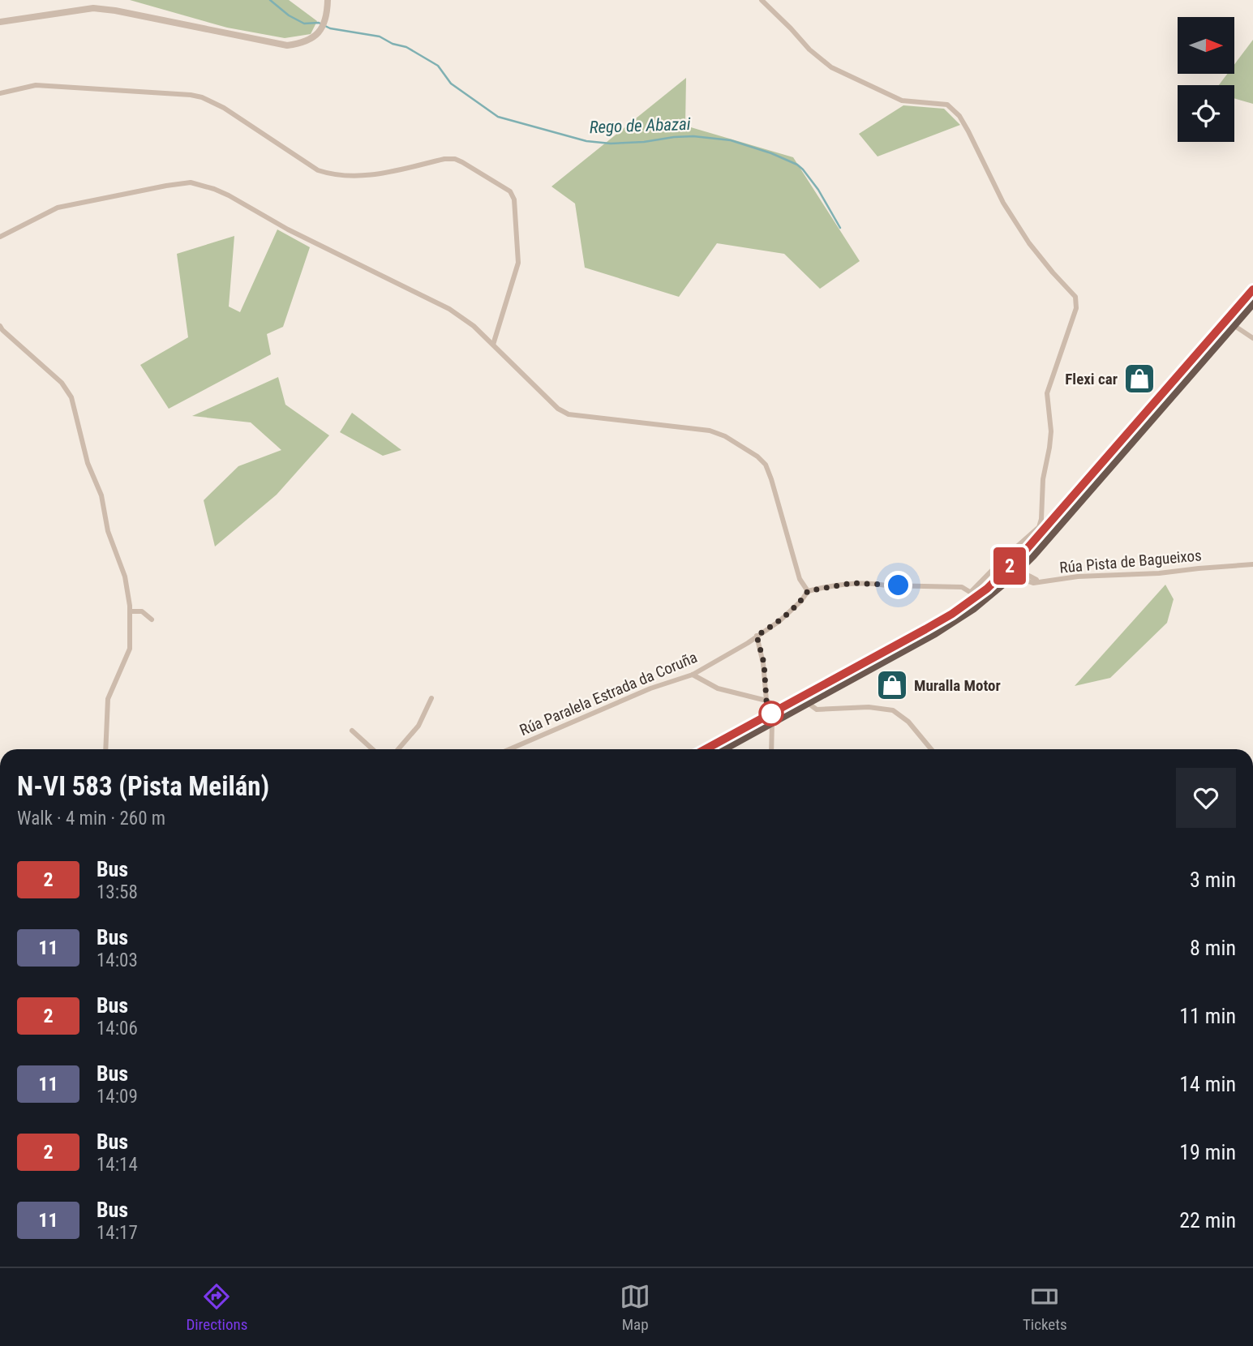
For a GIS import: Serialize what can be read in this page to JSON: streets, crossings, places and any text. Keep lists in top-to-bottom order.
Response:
{
  "streets": {
    "street": ["Rúa Pista de Bagueixos", "Rúa Paralela Estrada da Coruña"]
  },
  "water": ["Rego de Abazai"],
  "places": {
    "shop": ["Flexi car", "Muralla Motor"]
  },
  "lines": ["bus line 2"],
  "north": "right",
  "page": {
    "on_map": "2",
    "heading": ["N-VI 583 (Pista Meilán)", "Walk · 4 min · 260 m"],
    "list": [
      {
        "mark": "2",
        "name": "Bus",
        "note": "13:58",
        "value": "3 min"
      },
      {
        "mark": "11",
        "name": "Bus",
        "note": "14:03",
        "value": "8 min"
      },
      {
        "mark": "2",
        "name": "Bus",
        "note": "14:06",
        "value": "11 min"
      },
      {
        "mark": "11",
        "name": "Bus",
        "note": "14:09",
        "value": "14 min"
      },
      {
        "mark": "2",
        "name": "Bus",
        "note": "14:14",
        "value": "19 min"
      },
      {
        "mark": "11",
        "name": "Bus",
        "note": "14:17",
        "value": "22 min"
      }
    ],
    "tabs": ["Directions", "Map", "Tickets"]
  }
}
